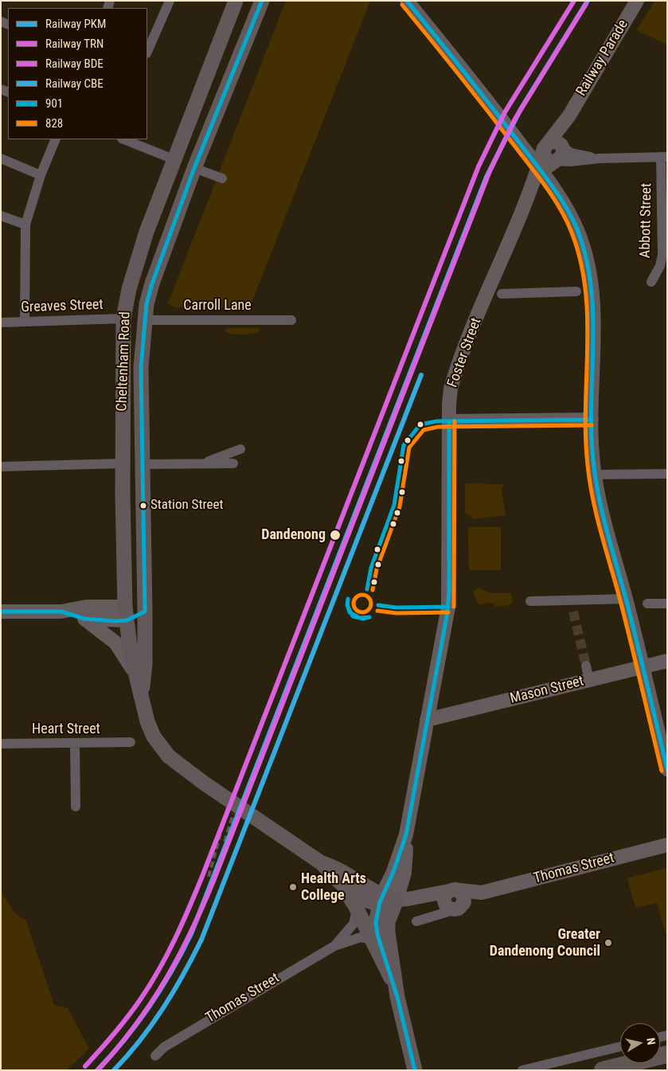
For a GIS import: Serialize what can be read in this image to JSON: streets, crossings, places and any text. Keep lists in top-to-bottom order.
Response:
{
  "streets": {
    "main road": ["Foster Street", "Cheltenham Road"],
    "street": [
      "Railway Parade",
      "Abbott Street",
      "Carroll Lane",
      "Greaves Street",
      "Mason Street",
      "Heart Street",
      "Thomas Street"
    ]
  },
  "crossings": [
    ["Railway Parade", "Foster Street"],
    ["Carroll Lane", "Cheltenham Road"],
    ["Greaves Street", "Cheltenham Road"],
    ["Foster Street", "Cheltenham Road"],
    ["Foster Street", "Mason Street"],
    ["Foster Street", "Thomas Street"],
    ["Cheltenham Road", "Thomas Street"]
  ],
  "places": [
    "Station Street",
    "Dandenong",
    "Health Arts College",
    "Greater Dandenong Council"
  ],
  "lines": [
    "rail line PKM",
    "rail line BDE",
    "transit line 901",
    "rail line TRN",
    "transit line 828",
    "rail line CBE"
  ],
  "legend": [
    "Railway PKM",
    "Railway TRN",
    "Railway BDE",
    "Railway CBE",
    "901",
    "828"
  ],
  "north": "right"
}
